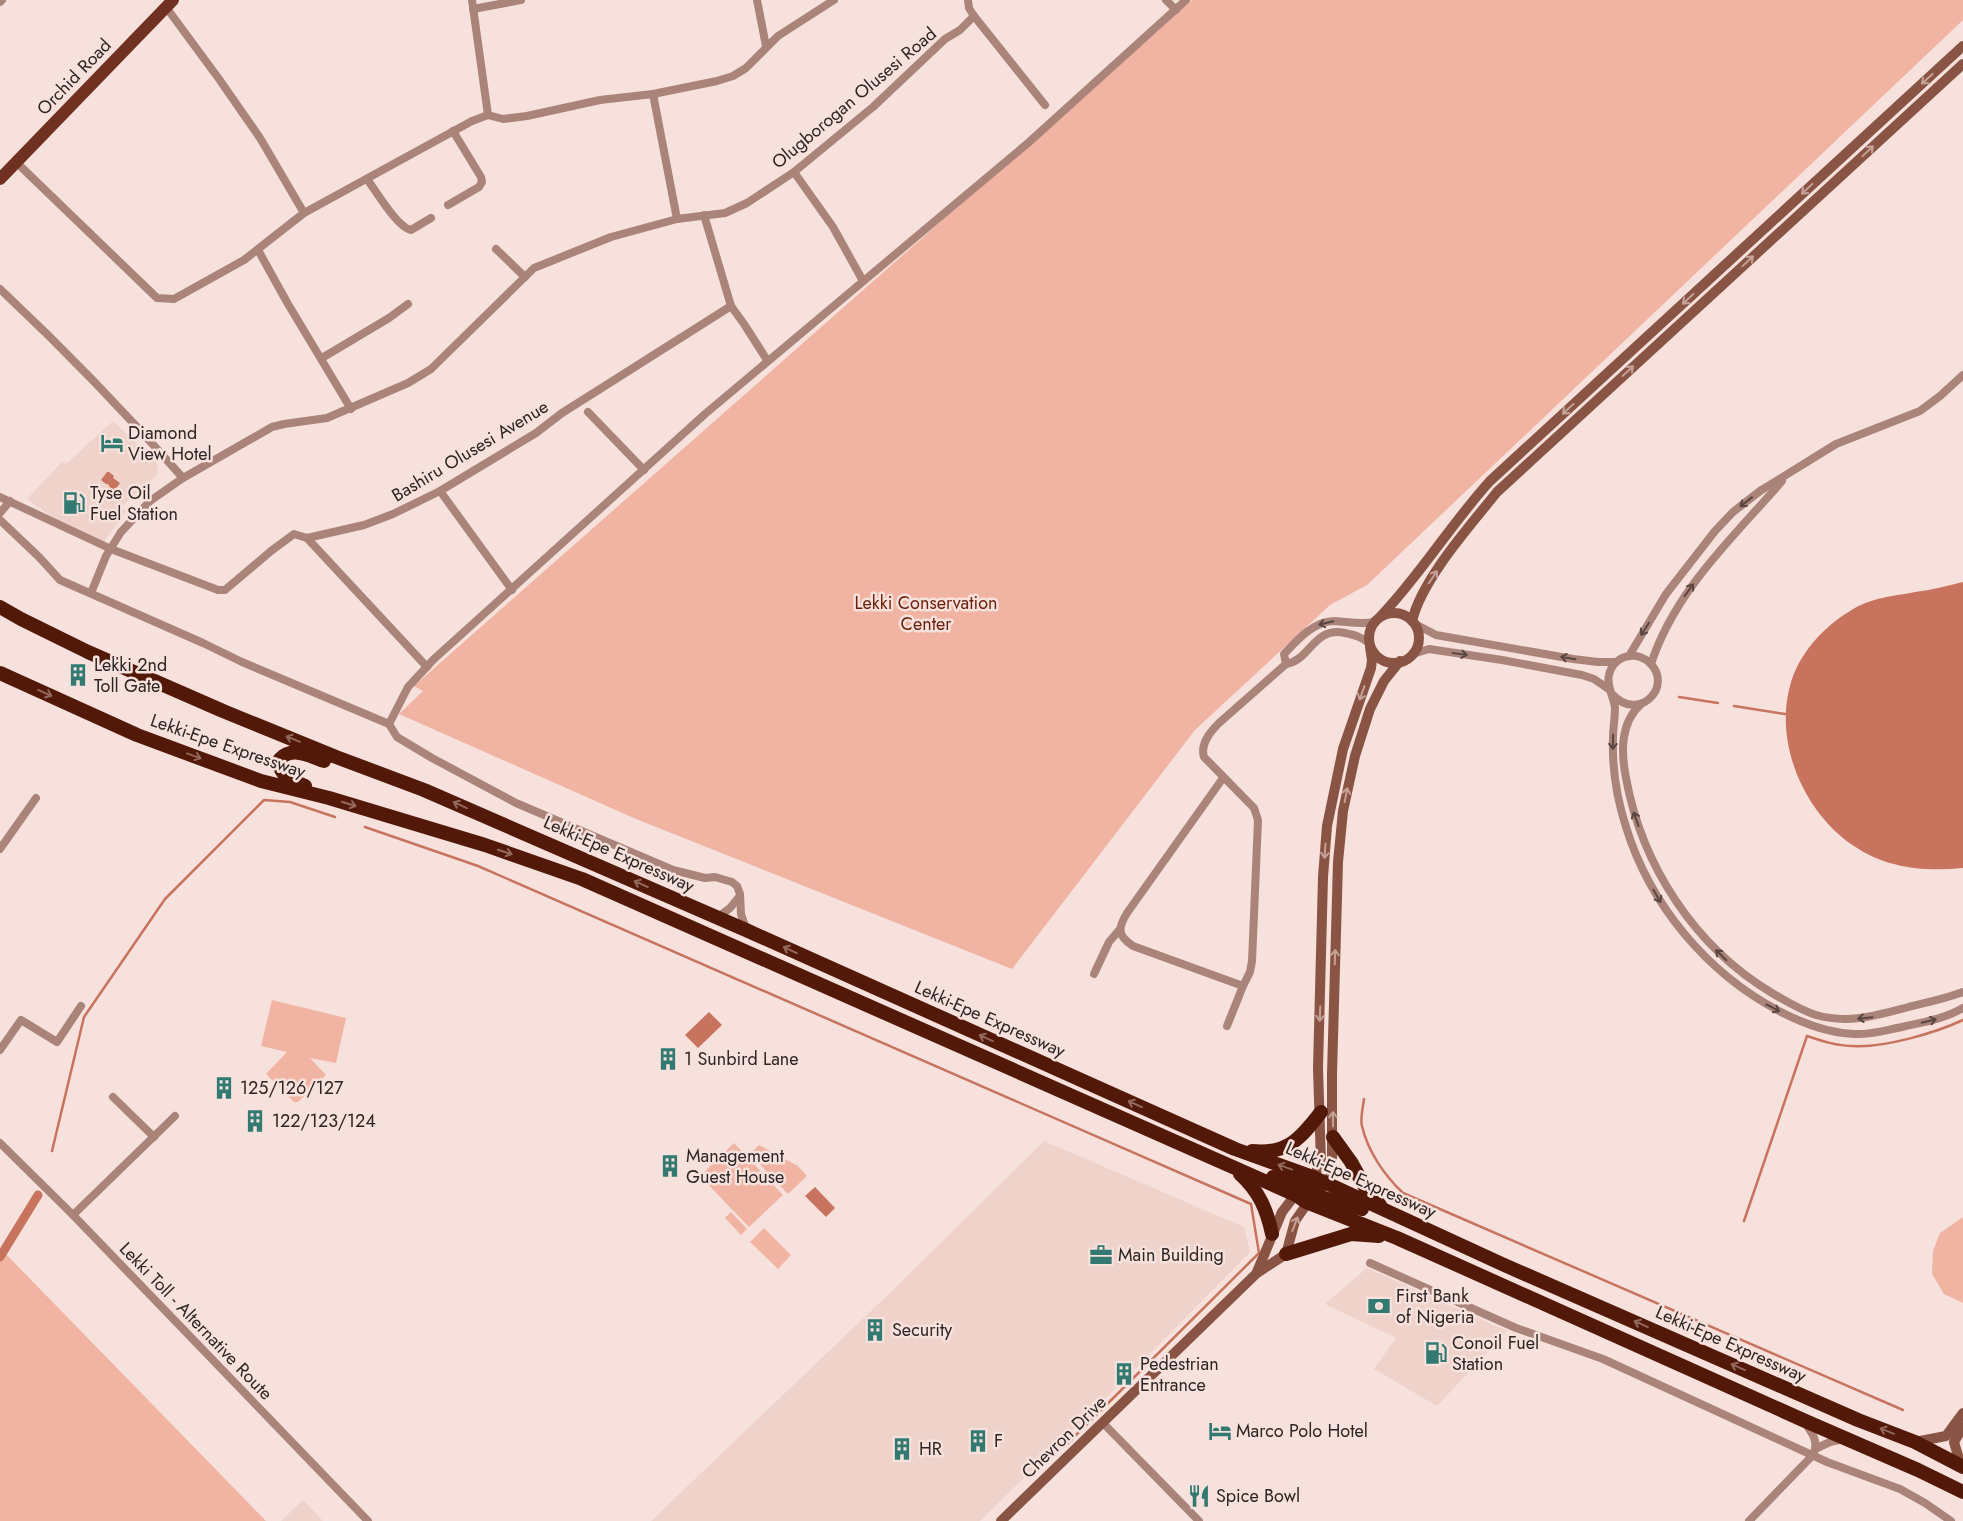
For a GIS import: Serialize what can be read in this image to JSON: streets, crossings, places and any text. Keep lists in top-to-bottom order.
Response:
{
  "streets": {
    "highway": ["Lekki-Epe Expressway"],
    "main road": ["Orchid Road"],
    "street": [
      "Olugborogan Olusesi Road",
      "Bashiru Olusesi Avenue",
      "Lekki Toll - Alternative Route",
      "Chevron Drive"
    ]
  },
  "crossings": [
    ["Olugborogan Olusesi Road", "Bashiru Olusesi Avenue"],
    ["Lekki-Epe Expressway", "Chevron Drive"]
  ],
  "parks": ["Lekki Conservation Center"],
  "places": {
    "hotel": ["Diamond View Hotel", "Marco Polo Hotel"],
    "fuel station": ["Tyse Oil Fuel Station", "Conoil Fuel Station"],
    "building": [
      "Lekki 2nd Toll Gate",
      "1 Sunbird Lane",
      "125/126/127",
      "122/123/124",
      "Management Guest House",
      "Security",
      "Pedestrian Entrance",
      "F",
      "HR"
    ],
    "office": ["Main Building"],
    "bank": ["First Bank of Nigeria"],
    "restaurant": ["Spice Bowl"]
  }
}
